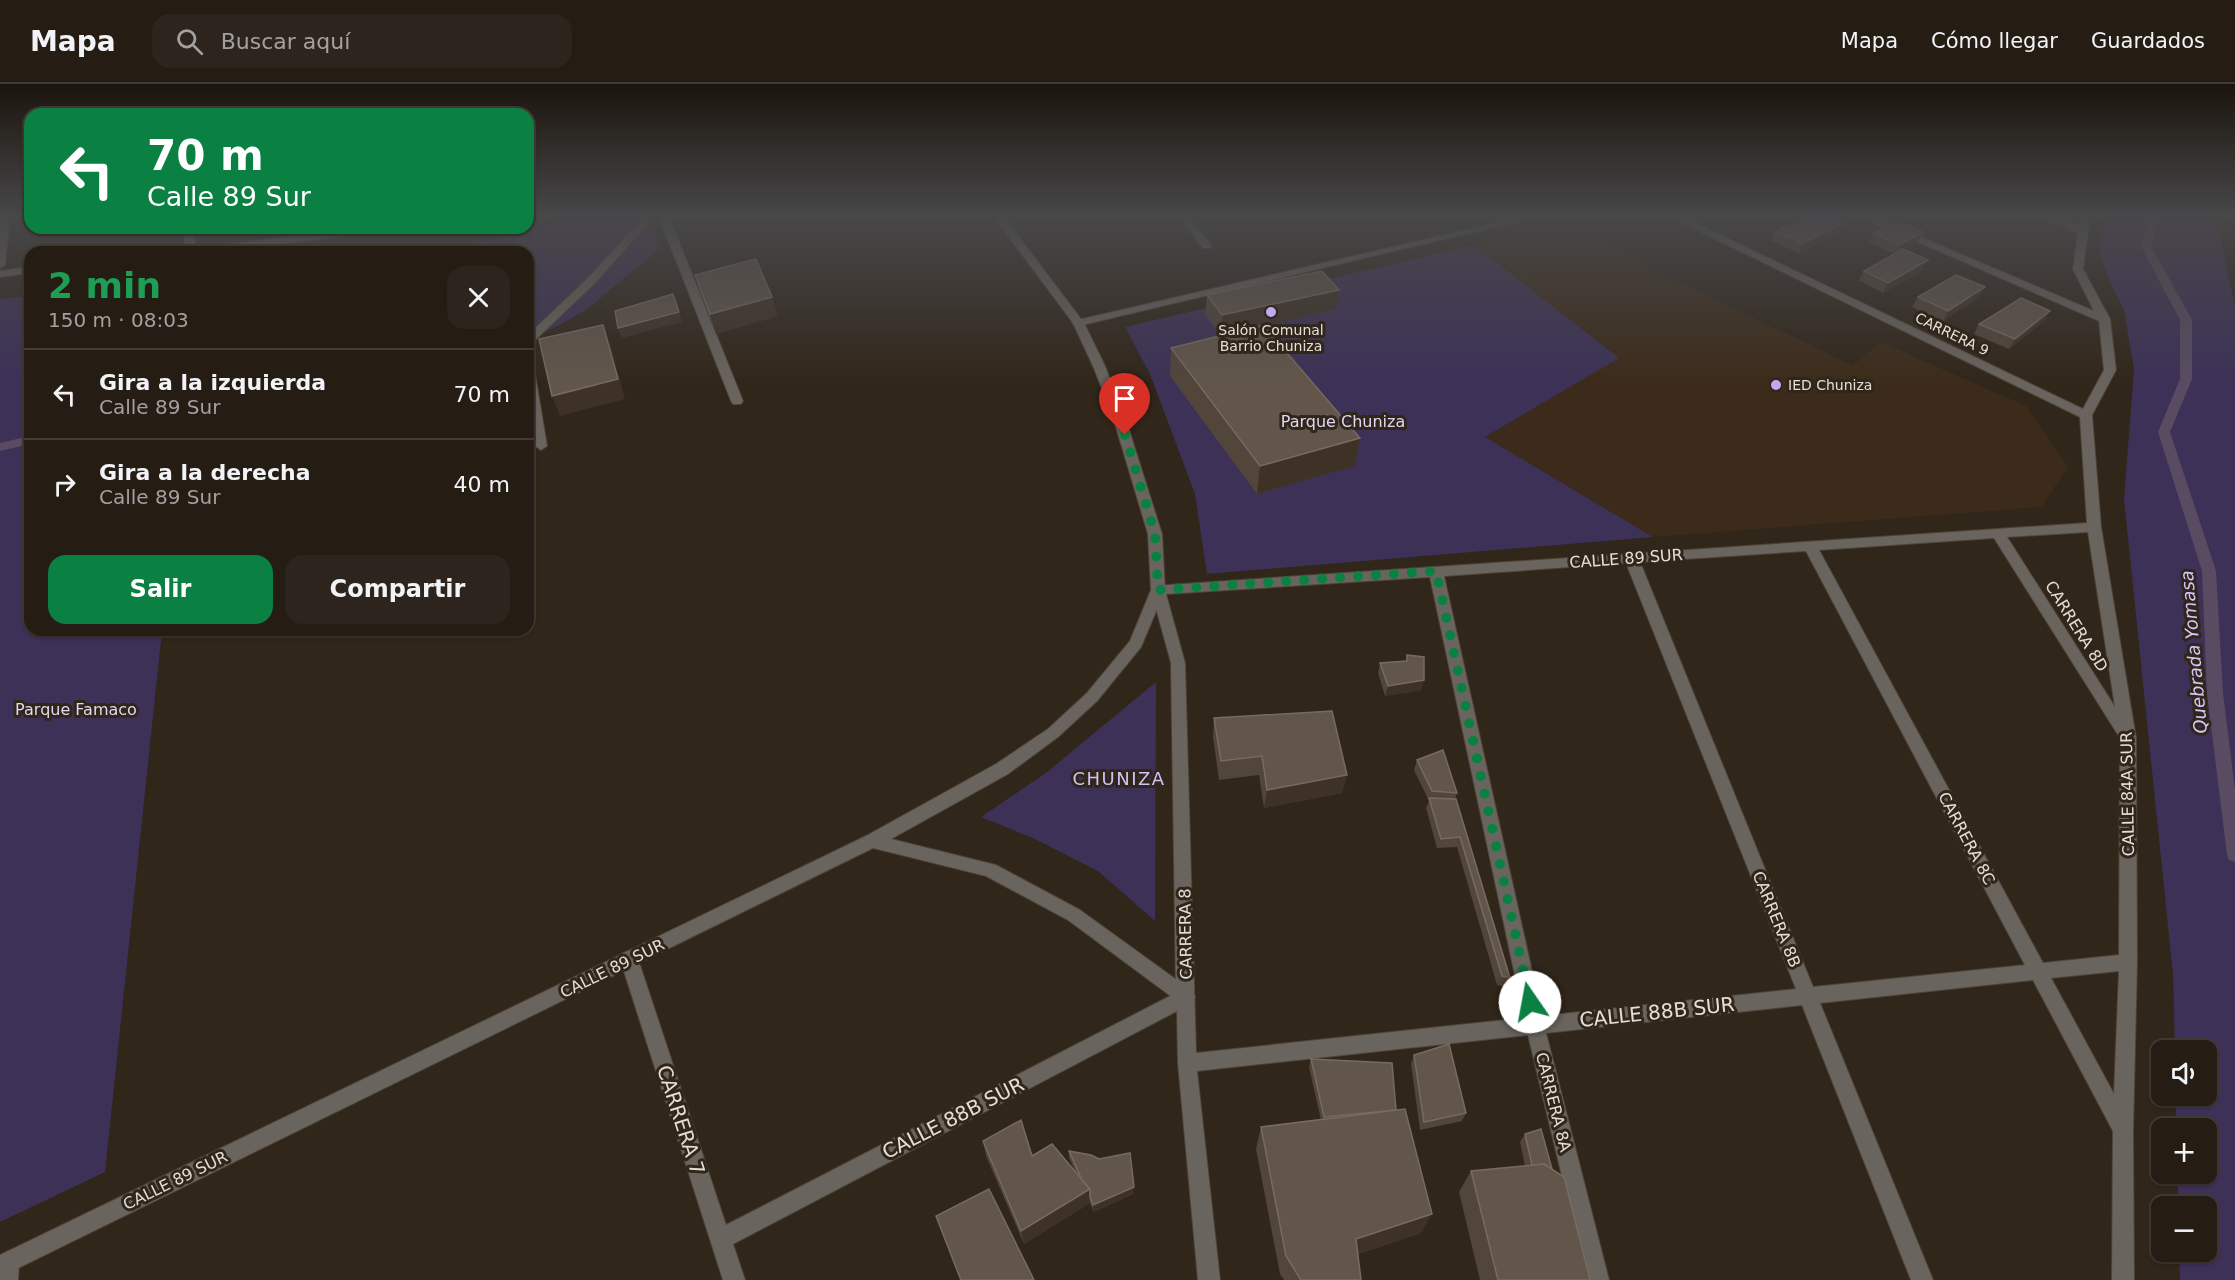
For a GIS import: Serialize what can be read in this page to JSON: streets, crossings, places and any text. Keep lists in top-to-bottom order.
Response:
{
  "streets": {
    "street": [
      "CARRERA 9",
      "CALLE 89 SUR",
      "CARRERA 8D",
      "CALLE 84A SUR",
      "CARRERA 8C",
      "CARRERA 8B",
      "CARRERA 8",
      "CALLE 88B SUR",
      "CARRERA 8A",
      "CARRERA 7"
    ]
  },
  "crossings": [
    ["CARRERA 9", "CALLE 84A SUR"],
    ["CALLE 89 SUR", "CARRERA 8D"],
    ["CALLE 89 SUR", "CALLE 84A SUR"],
    ["CALLE 89 SUR", "CARRERA 8C"],
    ["CALLE 89 SUR", "CARRERA 8B"],
    ["CALLE 89 SUR", "CARRERA 8"],
    ["CALLE 89 SUR", "CARRERA 8A"],
    ["CALLE 89 SUR", "CARRERA 7"],
    ["CARRERA 8D", "CALLE 84A SUR"],
    ["CALLE 84A SUR", "CARRERA 8C"],
    ["CALLE 84A SUR", "CALLE 88B SUR"],
    ["CARRERA 8C", "CALLE 88B SUR"],
    ["CARRERA 8B", "CALLE 88B SUR"],
    ["CARRERA 8", "CALLE 88B SUR"],
    ["CALLE 88B SUR", "CARRERA 8A"],
    ["CALLE 88B SUR", "CARRERA 7"]
  ],
  "districts": ["CHUNIZA"],
  "water": ["Quebrada Yomasa"],
  "parks": ["Parque Chuniza", "Parque Famaco"],
  "places": ["Salón Comunal Barrio Chuniza", "IED Chuniza"],
  "page": {
    "header": "Mapa",
    "search": "Buscar aquí",
    "nav": ["Mapa", "Cómo llegar", "Guardados"],
    "turn": ["70 m", "Calle 89 Sur"],
    "heading": ["2 min", "150 m · 08:03"],
    "list": [
      {
        "name": "Gira a la izquierda",
        "note": "Calle 89 Sur",
        "value": "70 m"
      },
      {
        "name": "Gira a la derecha",
        "note": "Calle 89 Sur",
        "value": "40 m"
      }
    ],
    "buttons": ["Salir", "Compartir"],
    "map_buttons": ["+", "−"]
  }
}
